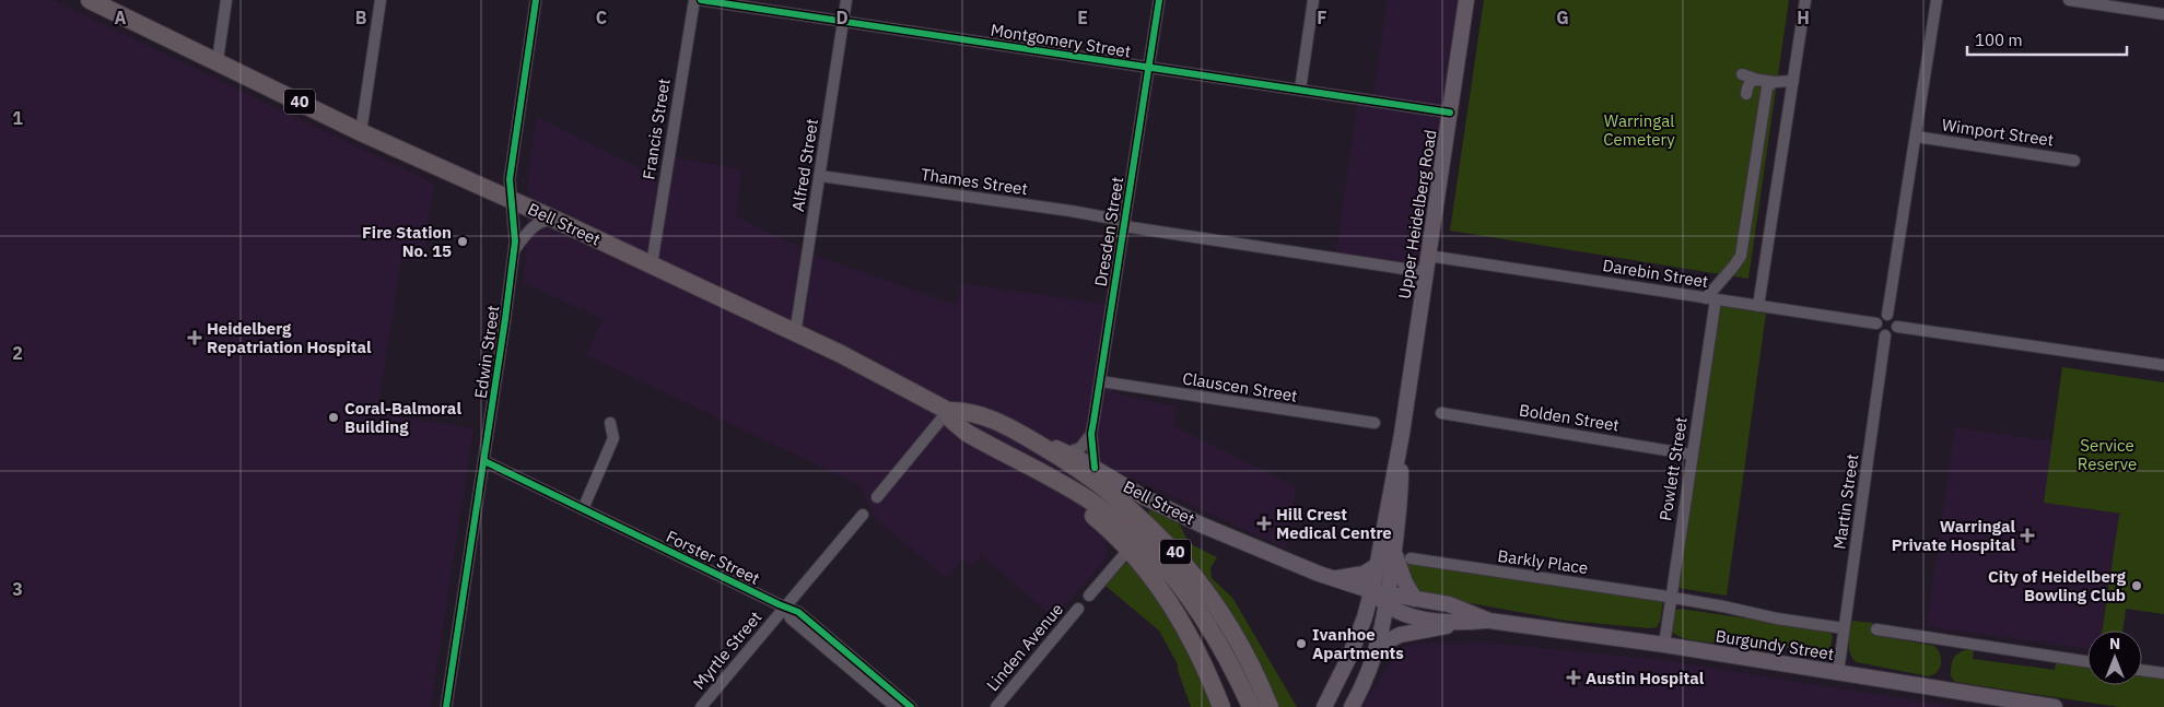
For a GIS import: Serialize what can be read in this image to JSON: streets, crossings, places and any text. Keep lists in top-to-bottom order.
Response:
{
  "streets": {
    "highway": ["40", "Bell Street"],
    "main road": ["Upper Heidelberg Road", "Burgundy Street"],
    "street": [
      "Montgomery Street",
      "Francis Street",
      "Wimport Street",
      "Alfred Street",
      "Thames Street",
      "Dresden Street",
      "Darebin Street",
      "Edwin Street",
      "Clauscen Street",
      "Bolden Street",
      "Powlett Street",
      "Martin Street",
      "Forster Street",
      "Barkly Place",
      "Linden Avenue",
      "Myrtle Street"
    ]
  },
  "crossings": [
    ["Montgomery Street", "Alfred Street"],
    ["Montgomery Street", "Upper Heidelberg Road"],
    ["Montgomery Street", "Dresden Street"],
    ["40", "Bell Street"],
    ["Francis Street", "Bell Street"],
    ["Alfred Street", "Thames Street"],
    ["Alfred Street", "Bell Street"],
    ["Thames Street", "Upper Heidelberg Road"],
    ["Thames Street", "Dresden Street"],
    ["Upper Heidelberg Road", "Bell Street"],
    ["Upper Heidelberg Road", "Darebin Street"],
    ["Upper Heidelberg Road", "Burgundy Street"],
    ["Bell Street", "Dresden Street"],
    ["Bell Street", "Edwin Street"],
    ["Bell Street", "Burgundy Street"],
    ["Dresden Street", "Clauscen Street"],
    ["Darebin Street", "Powlett Street"],
    ["Darebin Street", "Martin Street"],
    ["Edwin Street", "Forster Street"],
    ["Bolden Street", "Powlett Street"],
    ["Powlett Street", "Barkly Place"],
    ["Powlett Street", "Burgundy Street"],
    ["Martin Street", "Burgundy Street"],
    ["Forster Street", "Myrtle Street"],
    ["Barkly Place", "Burgundy Street"]
  ],
  "parks": ["Warringal Cemetery", "Service Reserve"],
  "places": {
    "other": [
      "Fire Station No. 15",
      "Coral-Balmoral Building",
      "City of Heidelberg Bowling Club",
      "Ivanhoe Apartments"
    ],
    "health": [
      "Heidelberg Repatriation Hospital",
      "Hill Crest Medical Centre",
      "Warringal Private Hospital",
      "Austin Hospital"
    ]
  },
  "scale_bar": "100 m",
  "north": "top",
  "grid": {
    "columns": [
      "A",
      "B",
      "C",
      "D",
      "E",
      "F",
      "G",
      "H"
    ],
    "rows": ["1", "2", "3"]
  }
}
